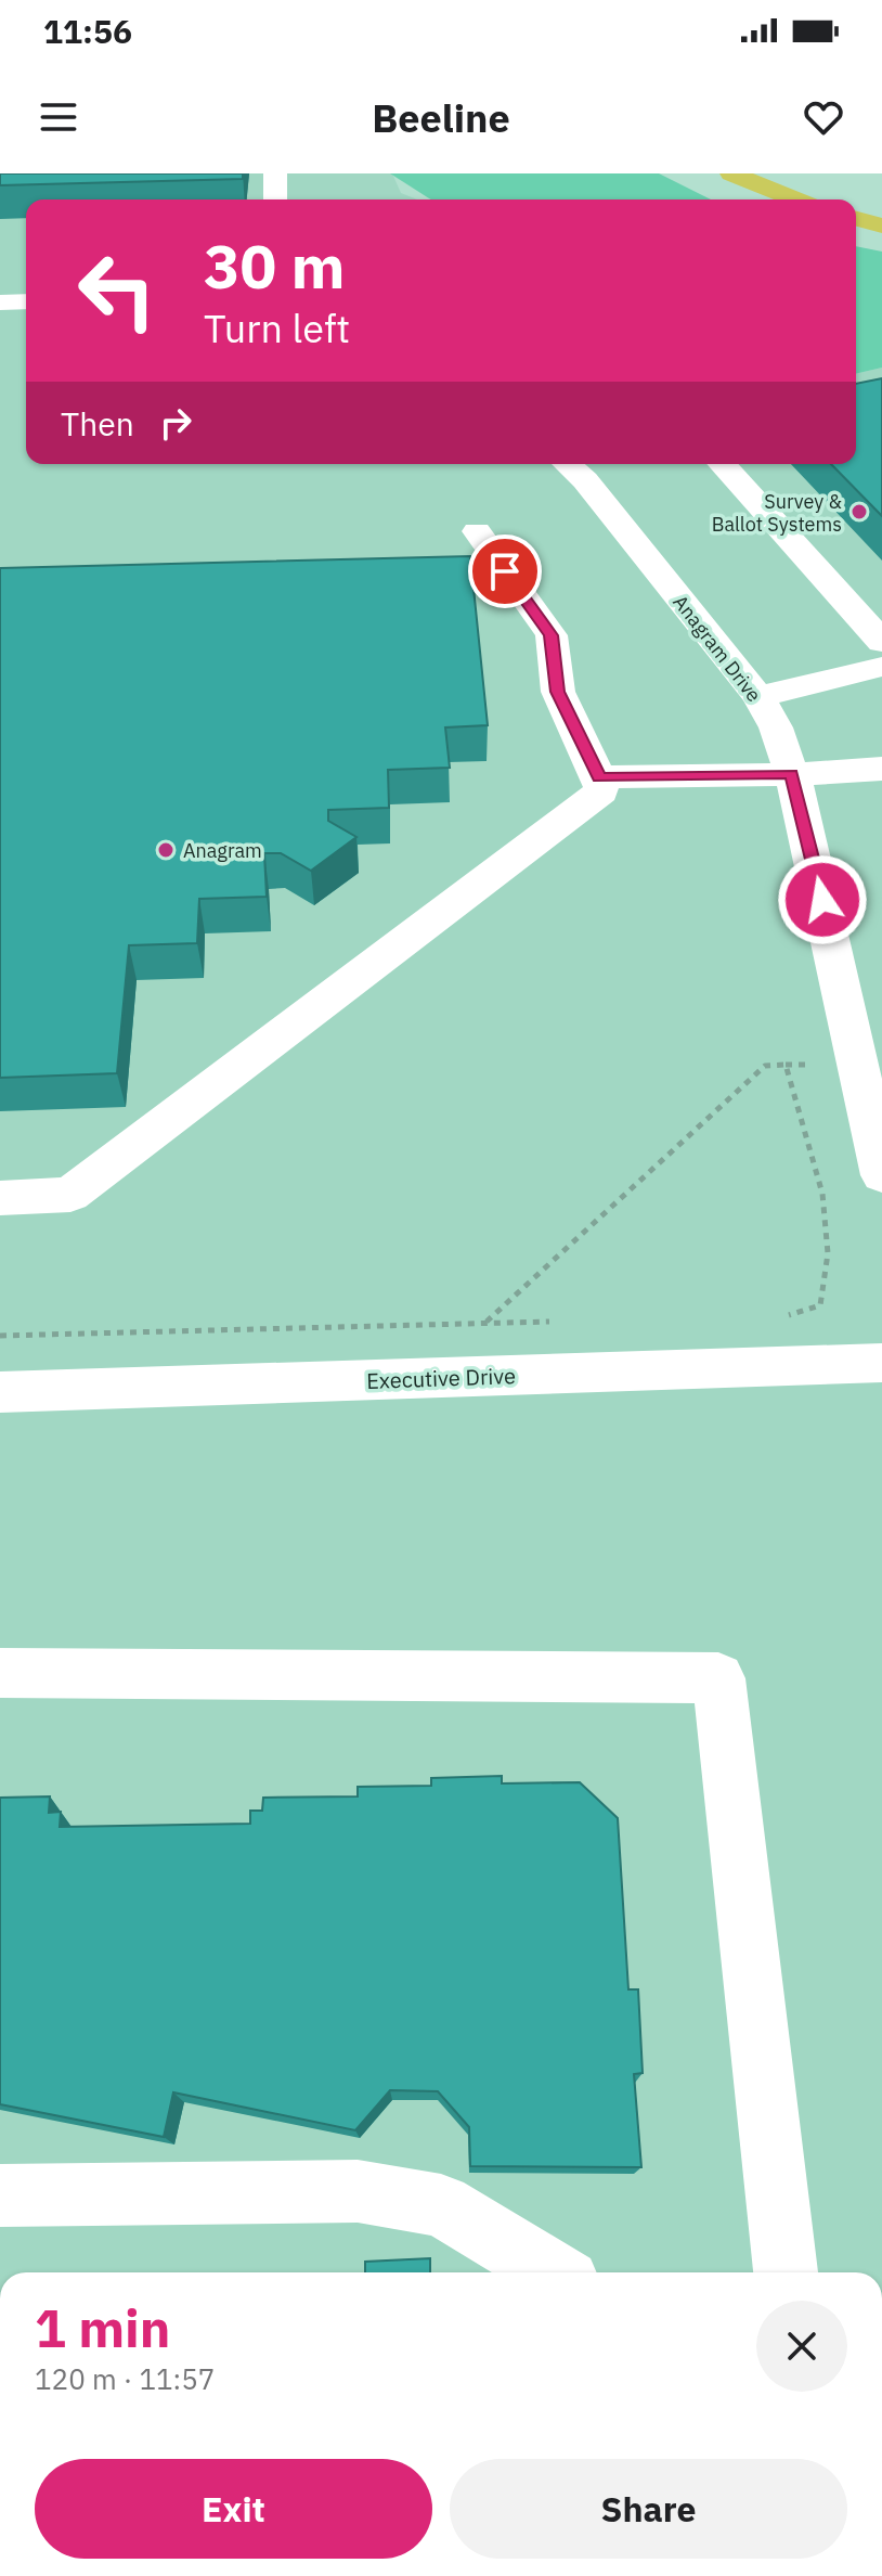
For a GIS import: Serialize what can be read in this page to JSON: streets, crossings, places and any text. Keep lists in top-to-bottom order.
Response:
{
  "streets": {
    "street": ["Anagram Drive", "Executive Drive"]
  },
  "places": ["Survey & Ballot Systems", "Anagram"],
  "page": {
    "status": "11:56",
    "header": "Beeline",
    "turn": ["30 m", "Turn left"],
    "then": "Then",
    "heading": ["1 min", "120 m · 11:57"],
    "buttons": ["Exit", "Share"]
  }
}
